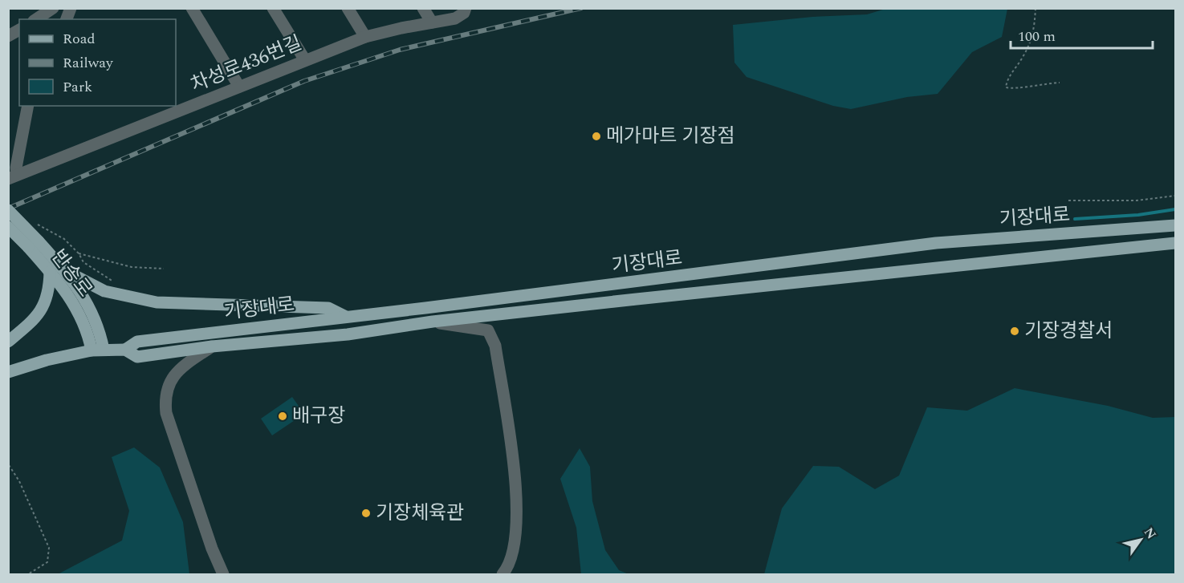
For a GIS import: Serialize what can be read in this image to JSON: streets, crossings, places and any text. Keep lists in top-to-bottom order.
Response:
{
  "streets": {
    "main road": ["기장대로", "반송로"],
    "street": ["차성로436번길"]
  },
  "crossings": [
    ["기장대로", "반송로"]
  ],
  "places": [
    "메가마트 기장점",
    "기장경찰서",
    "배구장",
    "기장체육관"
  ],
  "legend": ["Road", "Railway", "Park"],
  "scale_bar": "100 m",
  "north": "top right"
}
